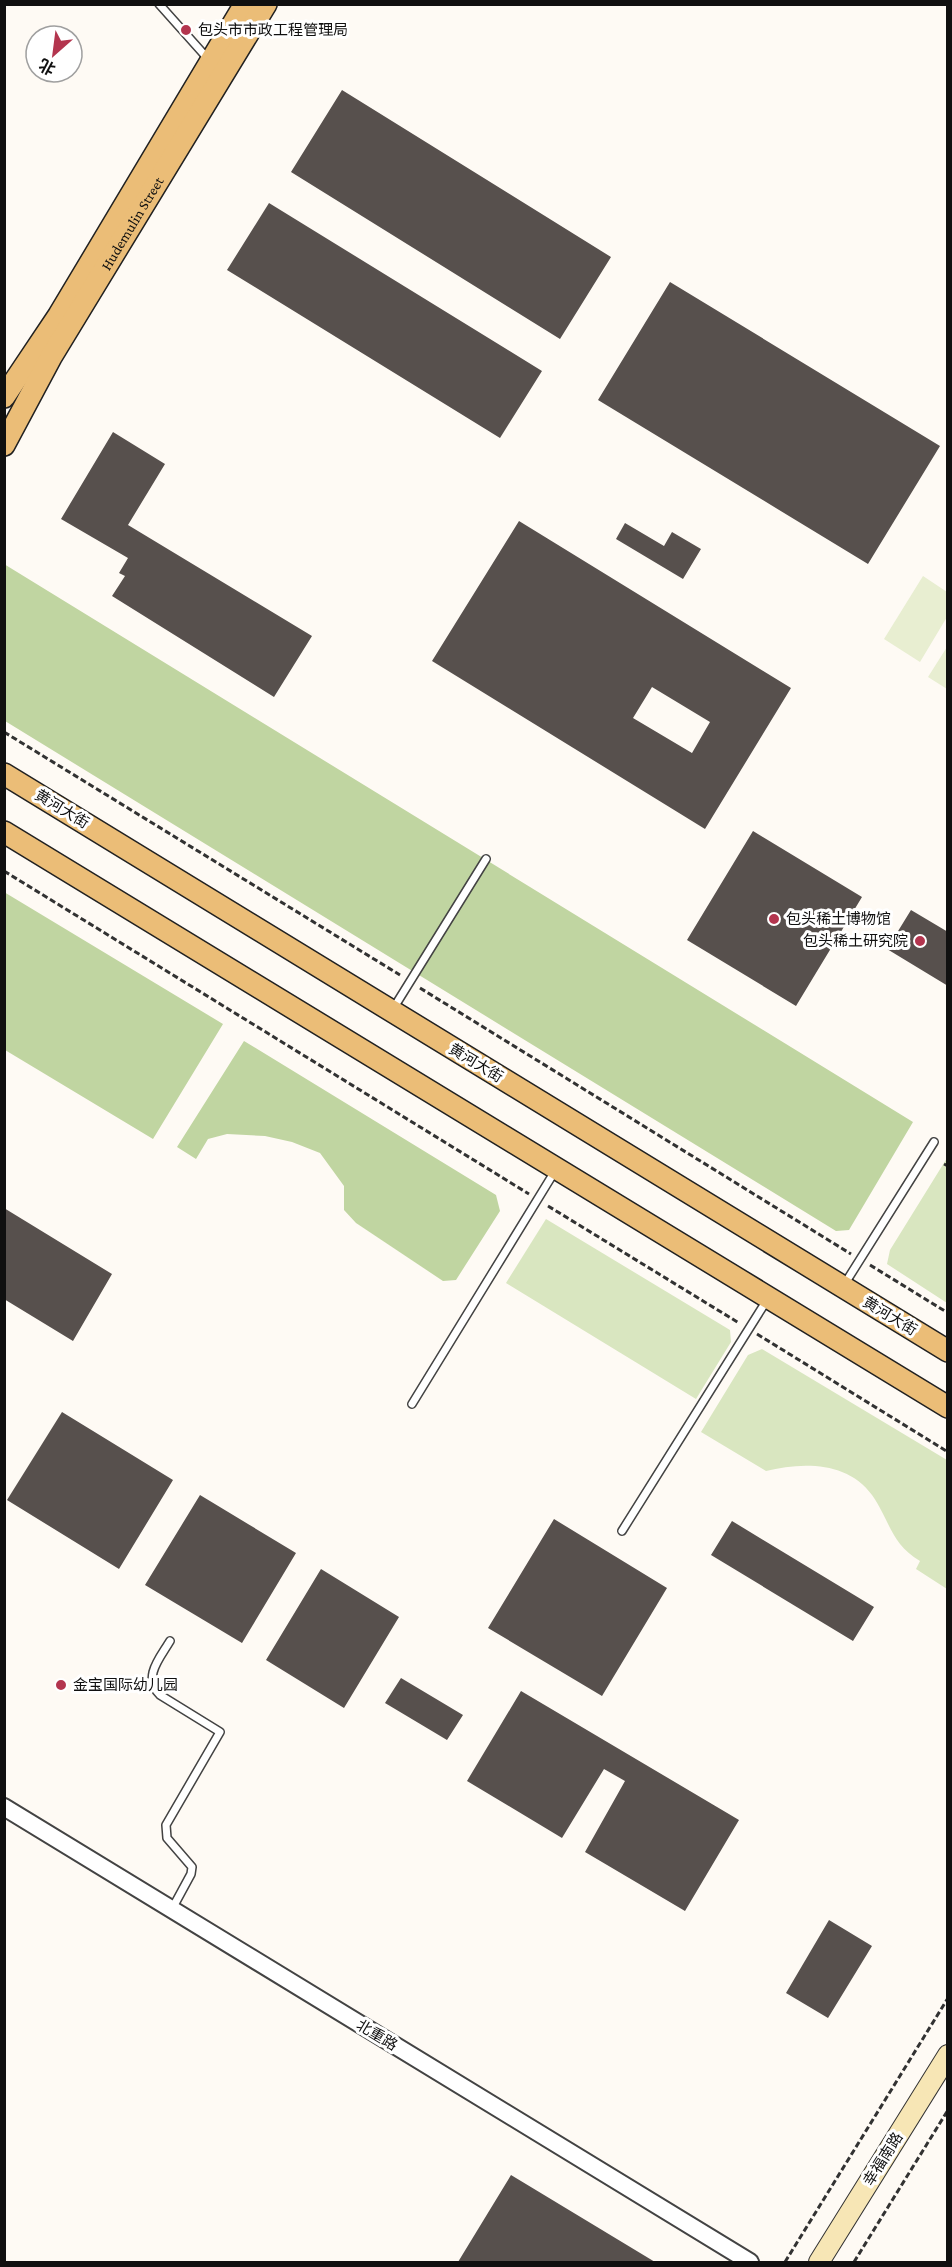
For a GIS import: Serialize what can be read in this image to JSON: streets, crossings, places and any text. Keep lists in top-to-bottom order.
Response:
{
  "streets": {
    "main road": ["Hudemulin Street", "黄河大街", "幸福南路"],
    "street": ["北重路"]
  },
  "places": [
    "包头市市政工程管理局",
    "包头稀土博物馆",
    "包头稀土研究院",
    "金宝国际幼儿园"
  ],
  "north": "bottom left"
}
